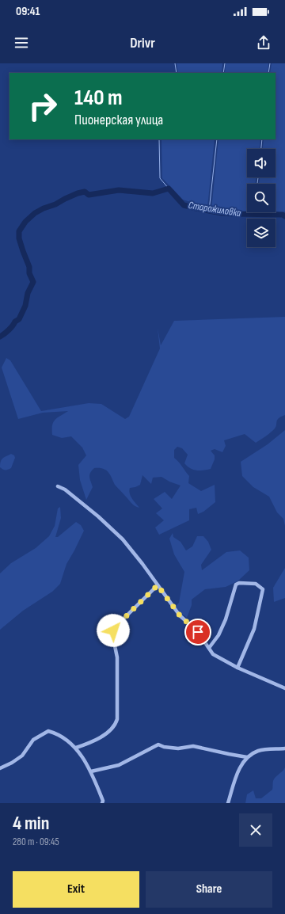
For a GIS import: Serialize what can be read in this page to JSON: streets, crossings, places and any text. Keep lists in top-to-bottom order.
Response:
{
  "water": ["Старожиловка"],
  "page": {
    "status": "09:41",
    "header": "Drivr",
    "turn": ["140 m", "Пионерская улица"],
    "heading": ["4 min", "280 m · 09:45"],
    "buttons": ["Exit", "Share"]
  }
}
